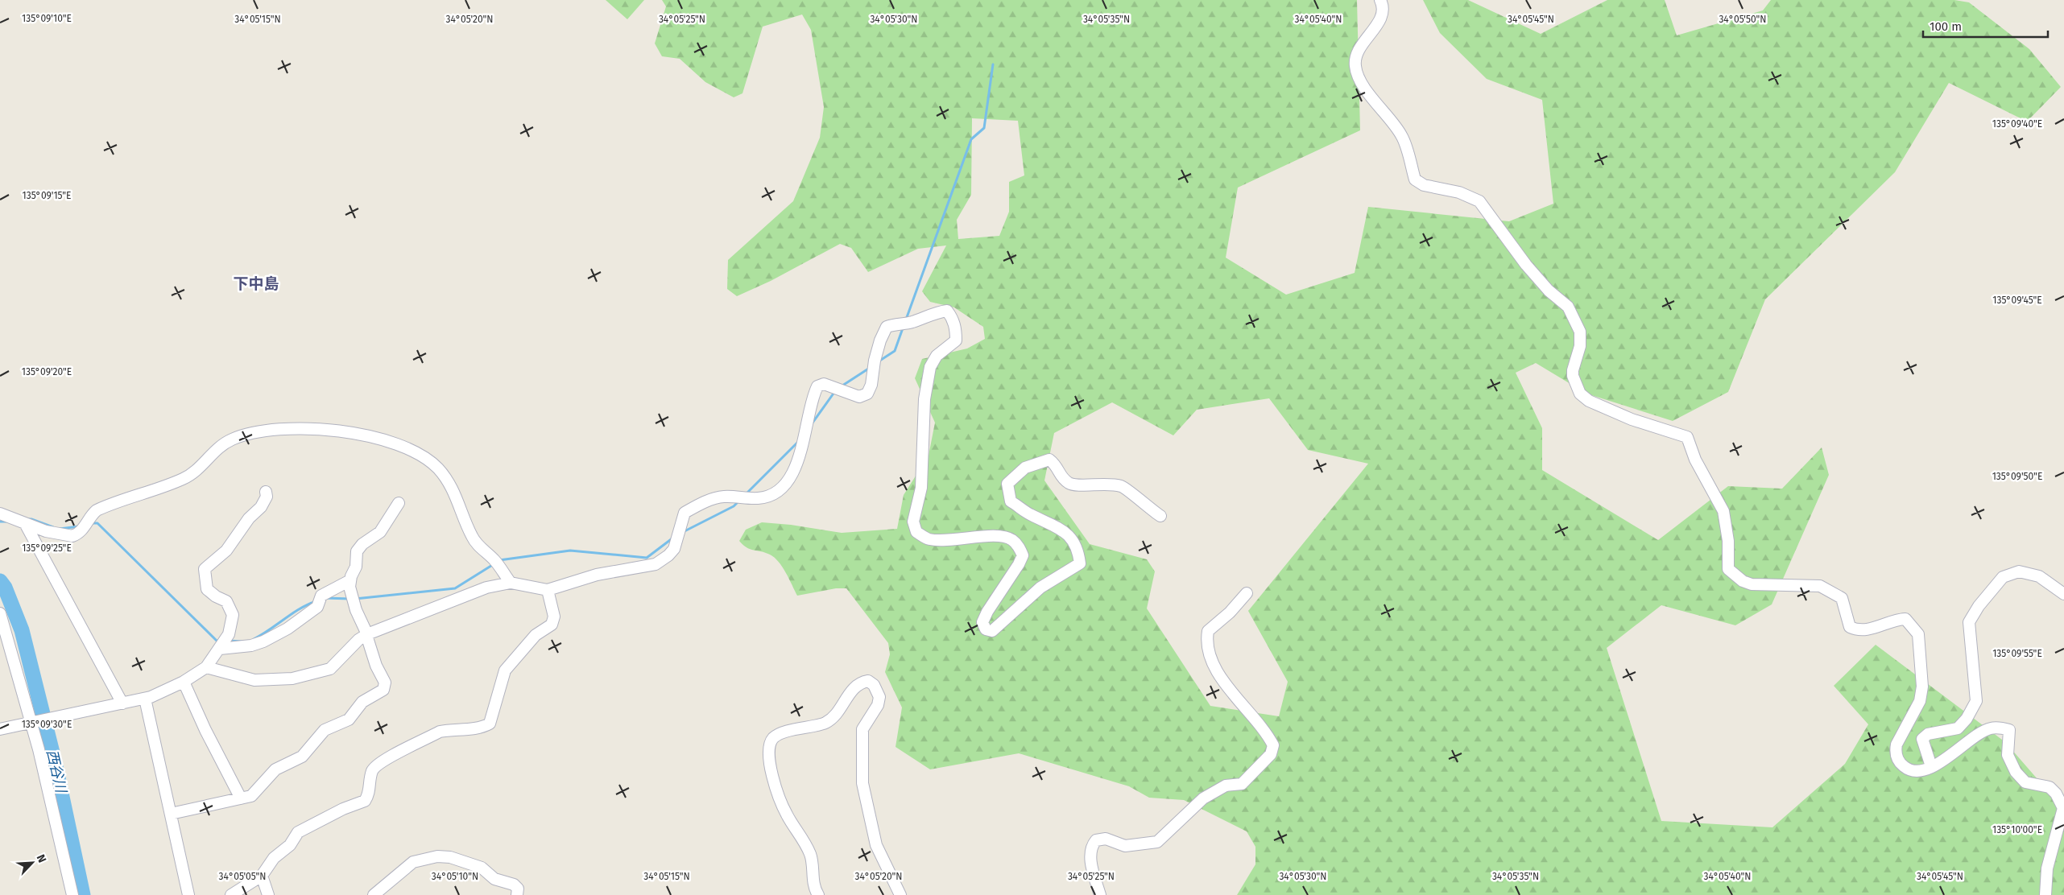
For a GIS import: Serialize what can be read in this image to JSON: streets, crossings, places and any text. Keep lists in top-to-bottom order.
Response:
{
  "districts": ["下中島"],
  "water": ["西谷川"],
  "scale_bar": "100 m",
  "north": "top right",
  "coordinates": [
    "135°09'10\"E",
    "34°05'15\"N",
    "34°05'20\"N",
    "34°05'25\"N",
    "34°05'30\"N",
    "34°05'35\"N",
    "34°05'40\"N",
    "34°05'45\"N",
    "34°05'50\"N",
    "135°09'40\"E",
    "135°09'15\"E",
    "135°09'45\"E",
    "135°09'20\"E",
    "135°09'50\"E",
    "135°09'25\"E",
    "135°09'55\"E",
    "135°09'30\"E",
    "135°10'00\"E",
    "34°05'05\"N",
    "34°05'10\"N"
  ]
}
